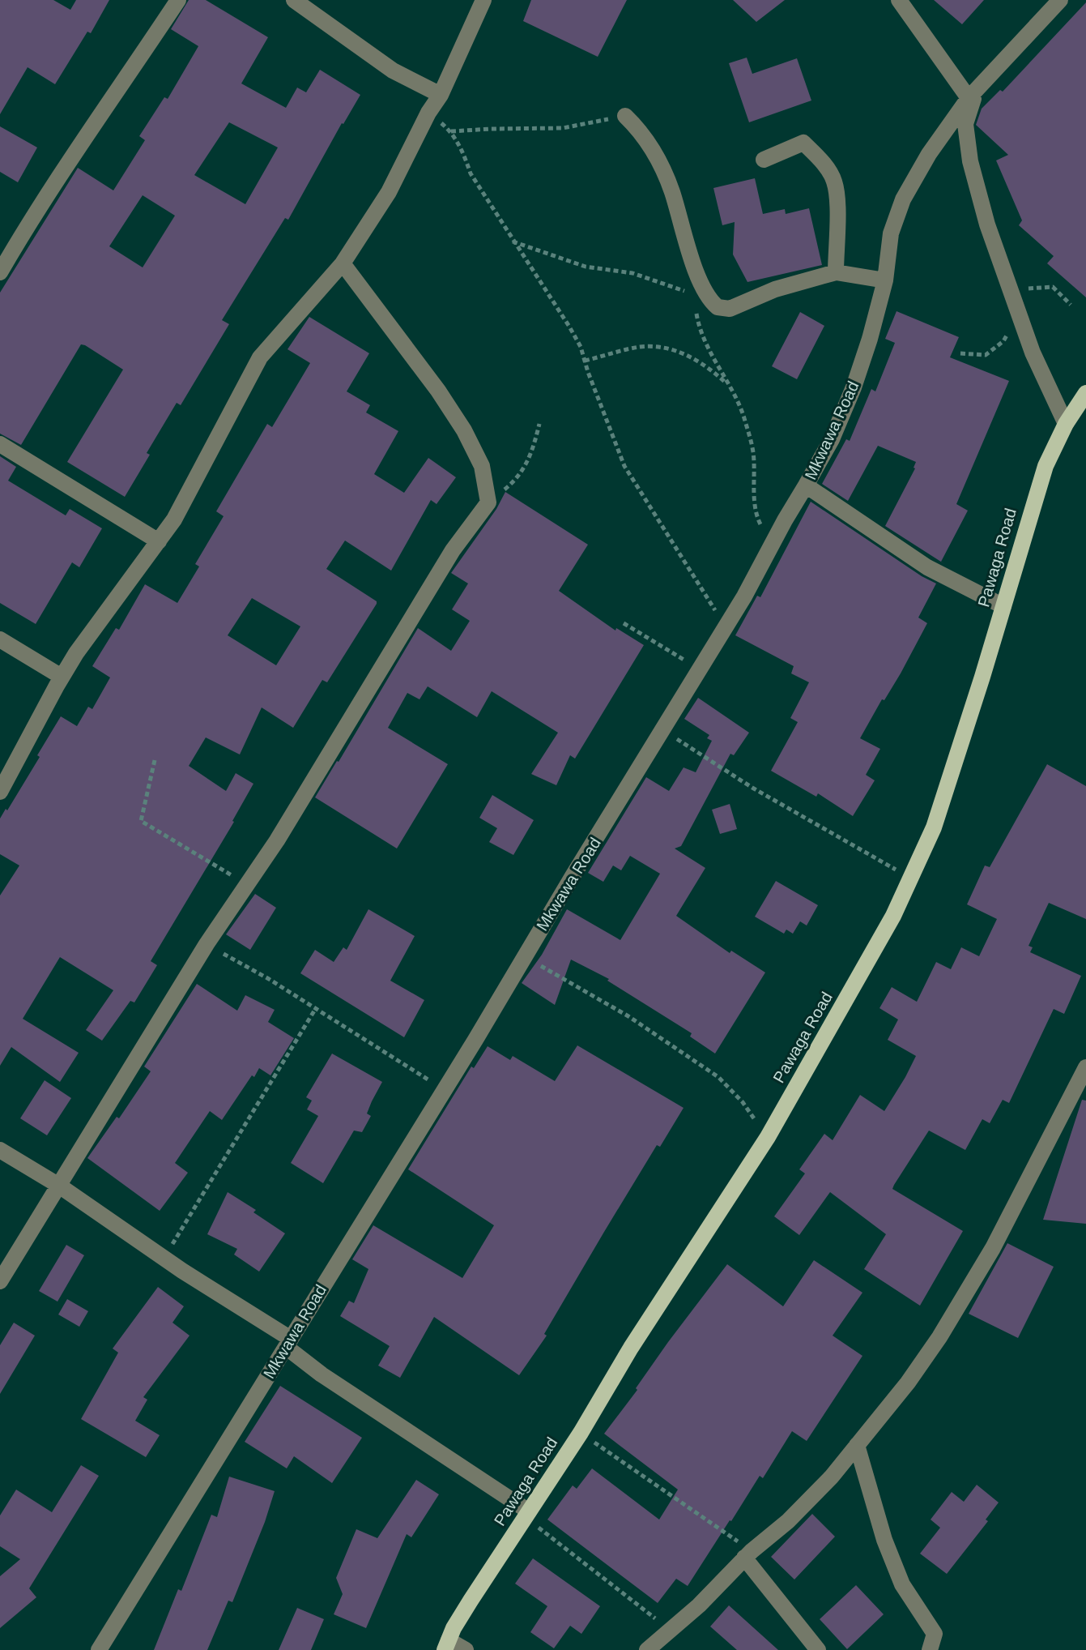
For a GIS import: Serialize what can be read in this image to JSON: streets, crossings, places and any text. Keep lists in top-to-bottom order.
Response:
{
  "streets": {
    "main road": ["Pawaga Road"],
    "street": ["Mkwawa Road"]
  }
}
